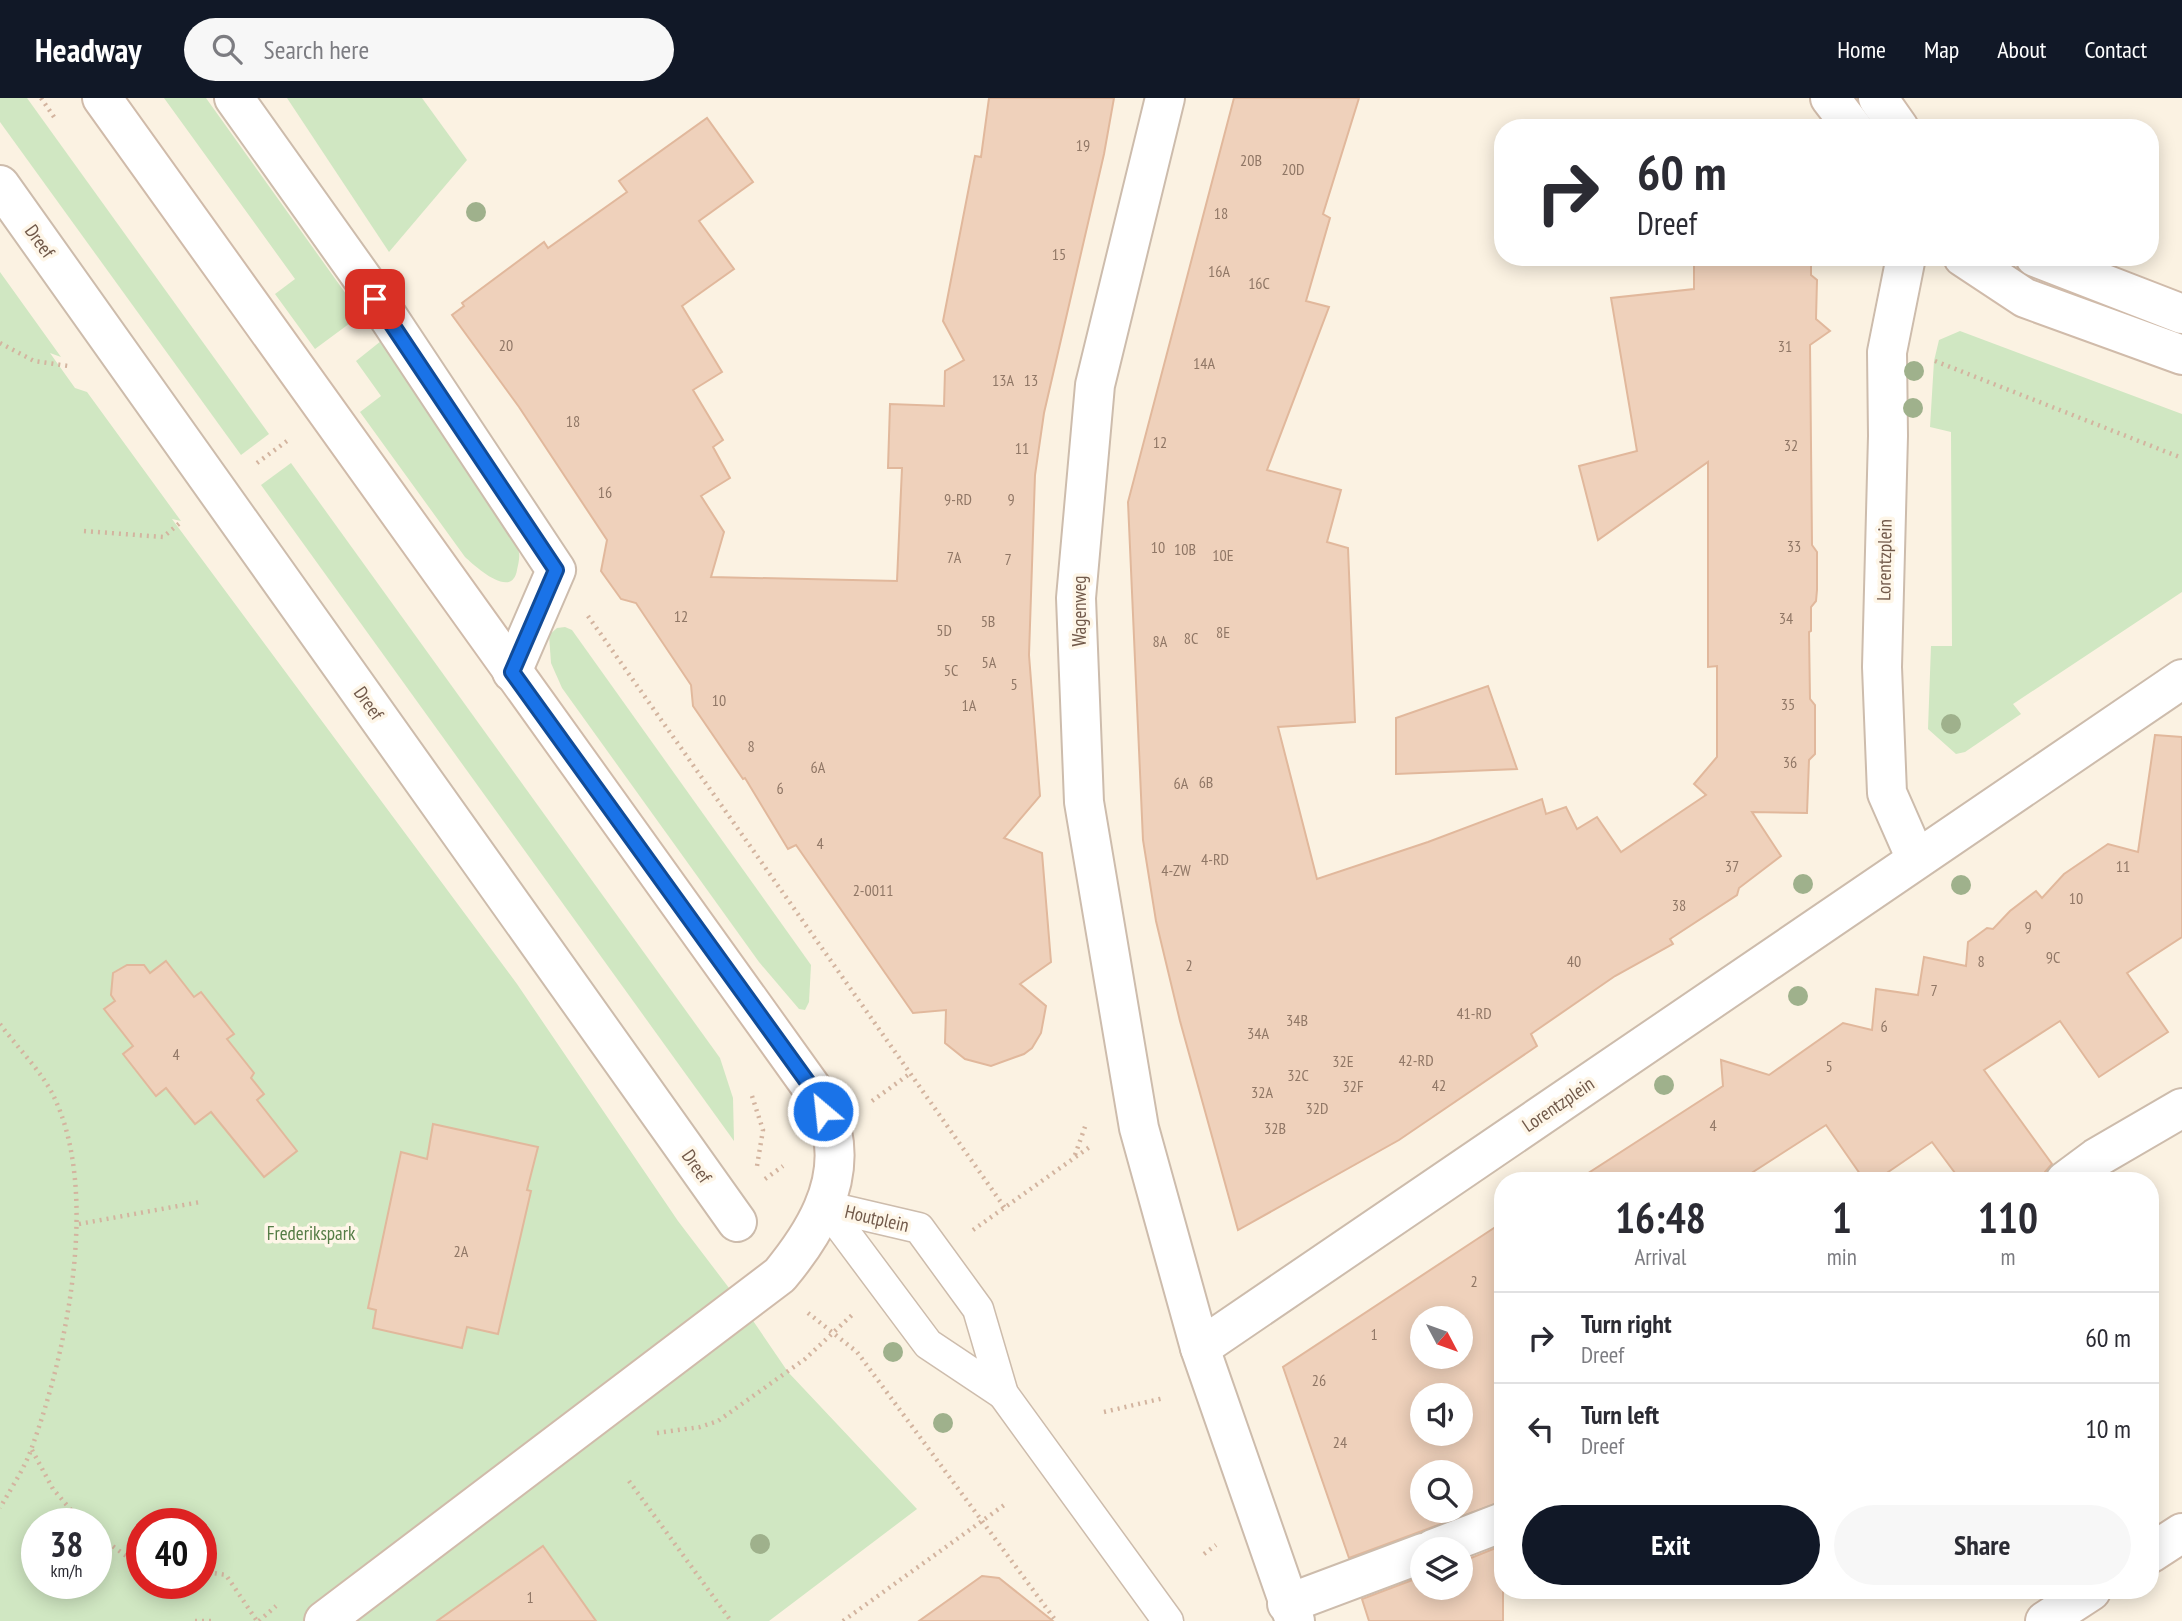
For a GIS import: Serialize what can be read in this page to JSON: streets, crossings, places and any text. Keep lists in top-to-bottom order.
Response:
{
  "streets": {
    "street": ["Dreef", "Lorentzplein", "Wagenweg"],
    "lane": ["Houtplein"]
  },
  "parks": ["Frederikspark"],
  "house_numbers": [
    "19",
    "20B",
    "20D",
    "18",
    "15",
    "16A",
    "16C",
    "20",
    "31",
    "14A",
    "13A",
    "13",
    "18",
    "12",
    "32",
    "11",
    "16",
    "9-RD",
    "9",
    "33",
    "10",
    "10B",
    "10E",
    "7A",
    "7",
    "12",
    "34",
    "5B",
    "5D",
    "8E",
    "8C",
    "8A",
    "5A",
    "5C",
    "5",
    "10",
    "35",
    "1A",
    "8",
    "36",
    "6A",
    "6B",
    "6A",
    "6",
    "4",
    "4-RD",
    "37",
    "11",
    "4-ZW",
    "2-0011",
    "10",
    "38",
    "9",
    "9C",
    "40",
    "8",
    "2",
    "7",
    "41-RD",
    "34B",
    "6",
    "34A",
    "4",
    "42-RD",
    "32E",
    "5",
    "32C",
    "42",
    "32F",
    "32A",
    "32D",
    "4",
    "32B",
    "2A",
    "2",
    "1",
    "26",
    "24",
    "1"
  ],
  "north": "bottom right",
  "page": {
    "header": "Headway",
    "search": "Search here",
    "nav": [
      "Home",
      "Map",
      "About",
      "Contact"
    ],
    "turn": ["60 m", "Dreef"],
    "eta": [
      "16:48",
      "Arrival",
      "1",
      "min",
      "110",
      "m"
    ],
    "list": [
      {
        "name": "Turn right",
        "note": "Dreef",
        "value": "60 m"
      },
      {
        "name": "Turn left",
        "note": "Dreef",
        "value": "10 m"
      }
    ],
    "buttons": ["Exit", "Share"],
    "speed": "38 km/h",
    "limit": "40"
  }
}
